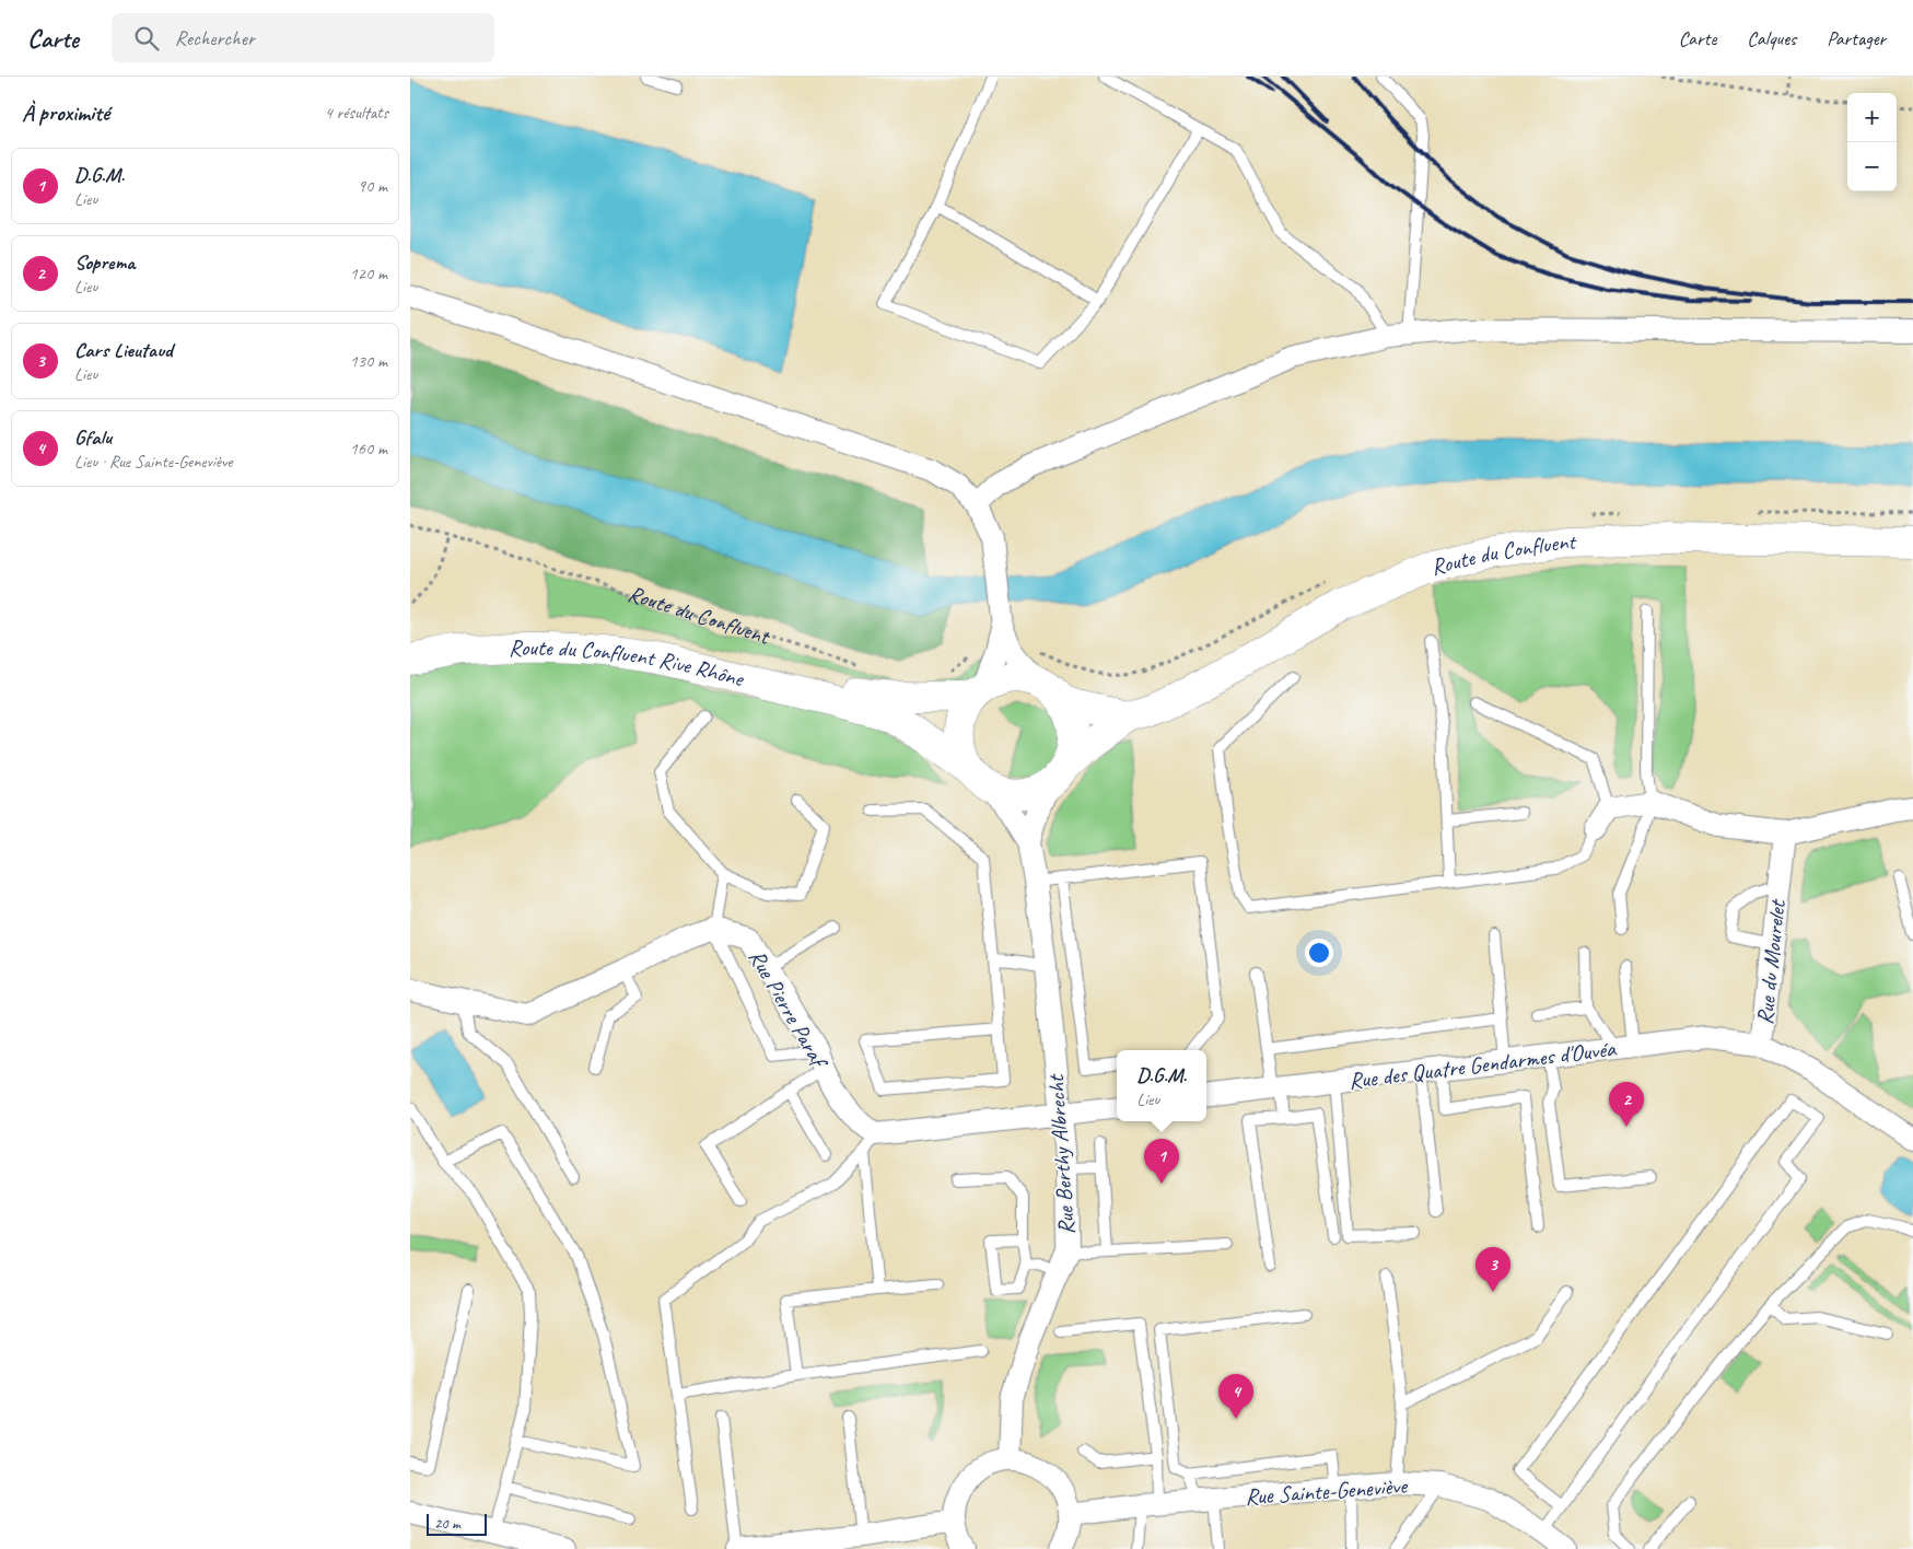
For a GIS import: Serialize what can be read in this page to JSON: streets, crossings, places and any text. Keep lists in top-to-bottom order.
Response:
{
  "streets": {
    "main road": ["Route du Confluent", "Route du Confluent Rive Rhône"],
    "street": [
      "Rue du Mourelet",
      "Rue Pierre Paraf",
      "Rue des Quatre Gendarmes d'Ouvéa",
      "Rue Berthy Albrecht",
      "Rue Sainte-Geneviève"
    ]
  },
  "crossings": [
    ["Route du Confluent", "Route du Confluent Rive Rhône"],
    ["Route du Confluent", "Rue Berthy Albrecht"],
    ["Route du Confluent Rive Rhône", "Rue Berthy Albrecht"],
    ["Rue du Mourelet", "Rue des Quatre Gendarmes d'Ouvéa"]
  ],
  "scale_bar": "20 m",
  "page": {
    "header": "Carte",
    "search": "Rechercher",
    "nav": ["Carte", "Calques", "Partager"],
    "heading": ["À proximité", "4 résultats"],
    "map_buttons": ["+", "−"],
    "list": [
      {
        "mark": "1",
        "name": "D.G.M.",
        "note": "Lieu",
        "value": "90 m"
      },
      {
        "mark": "2",
        "name": "Soprema",
        "note": "Lieu",
        "value": "120 m"
      },
      {
        "mark": "3",
        "name": "Cars Lieutaud",
        "note": "Lieu",
        "value": "130 m"
      },
      {
        "mark": "4",
        "name": "Gfalu",
        "note": "Lieu · Rue Sainte-Geneviève",
        "value": "160 m"
      }
    ],
    "popup": ["D.G.M.", "Lieu"],
    "pins": [
      "2",
      "1",
      "3",
      "4"
    ],
    "scale": "20 m"
  }
}
